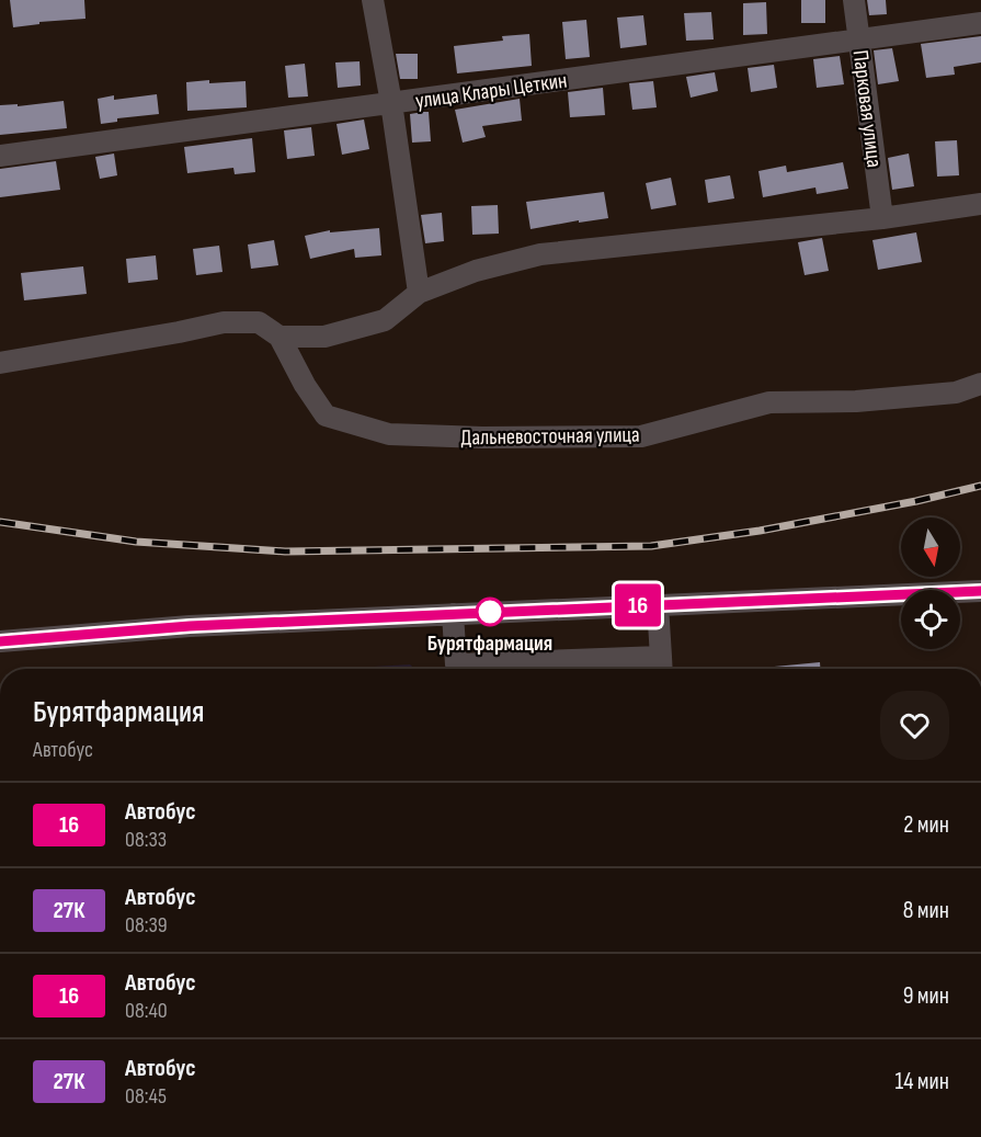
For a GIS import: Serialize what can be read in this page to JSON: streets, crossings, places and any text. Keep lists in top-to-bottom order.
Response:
{
  "streets": {
    "street": ["улица Клары Цеткин", "Парковая улица", "Дальневосточная улица"]
  },
  "crossings": [
    ["улица Клары Цеткин", "Парковая улица"]
  ],
  "places": ["Бурятфармация"],
  "lines": ["bus line 16"],
  "north": "bottom",
  "page": {
    "on_map": "16",
    "heading": ["Бурятфармация", "Автобус"],
    "list": [
      {
        "mark": "16",
        "name": "Автобус",
        "note": "08:33",
        "value": "2 мин"
      },
      {
        "mark": "27К",
        "name": "Автобус",
        "note": "08:39",
        "value": "8 мин"
      },
      {
        "mark": "16",
        "name": "Автобус",
        "note": "08:40",
        "value": "9 мин"
      },
      {
        "mark": "27К",
        "name": "Автобус",
        "note": "08:45",
        "value": "14 мин"
      }
    ]
  }
}
